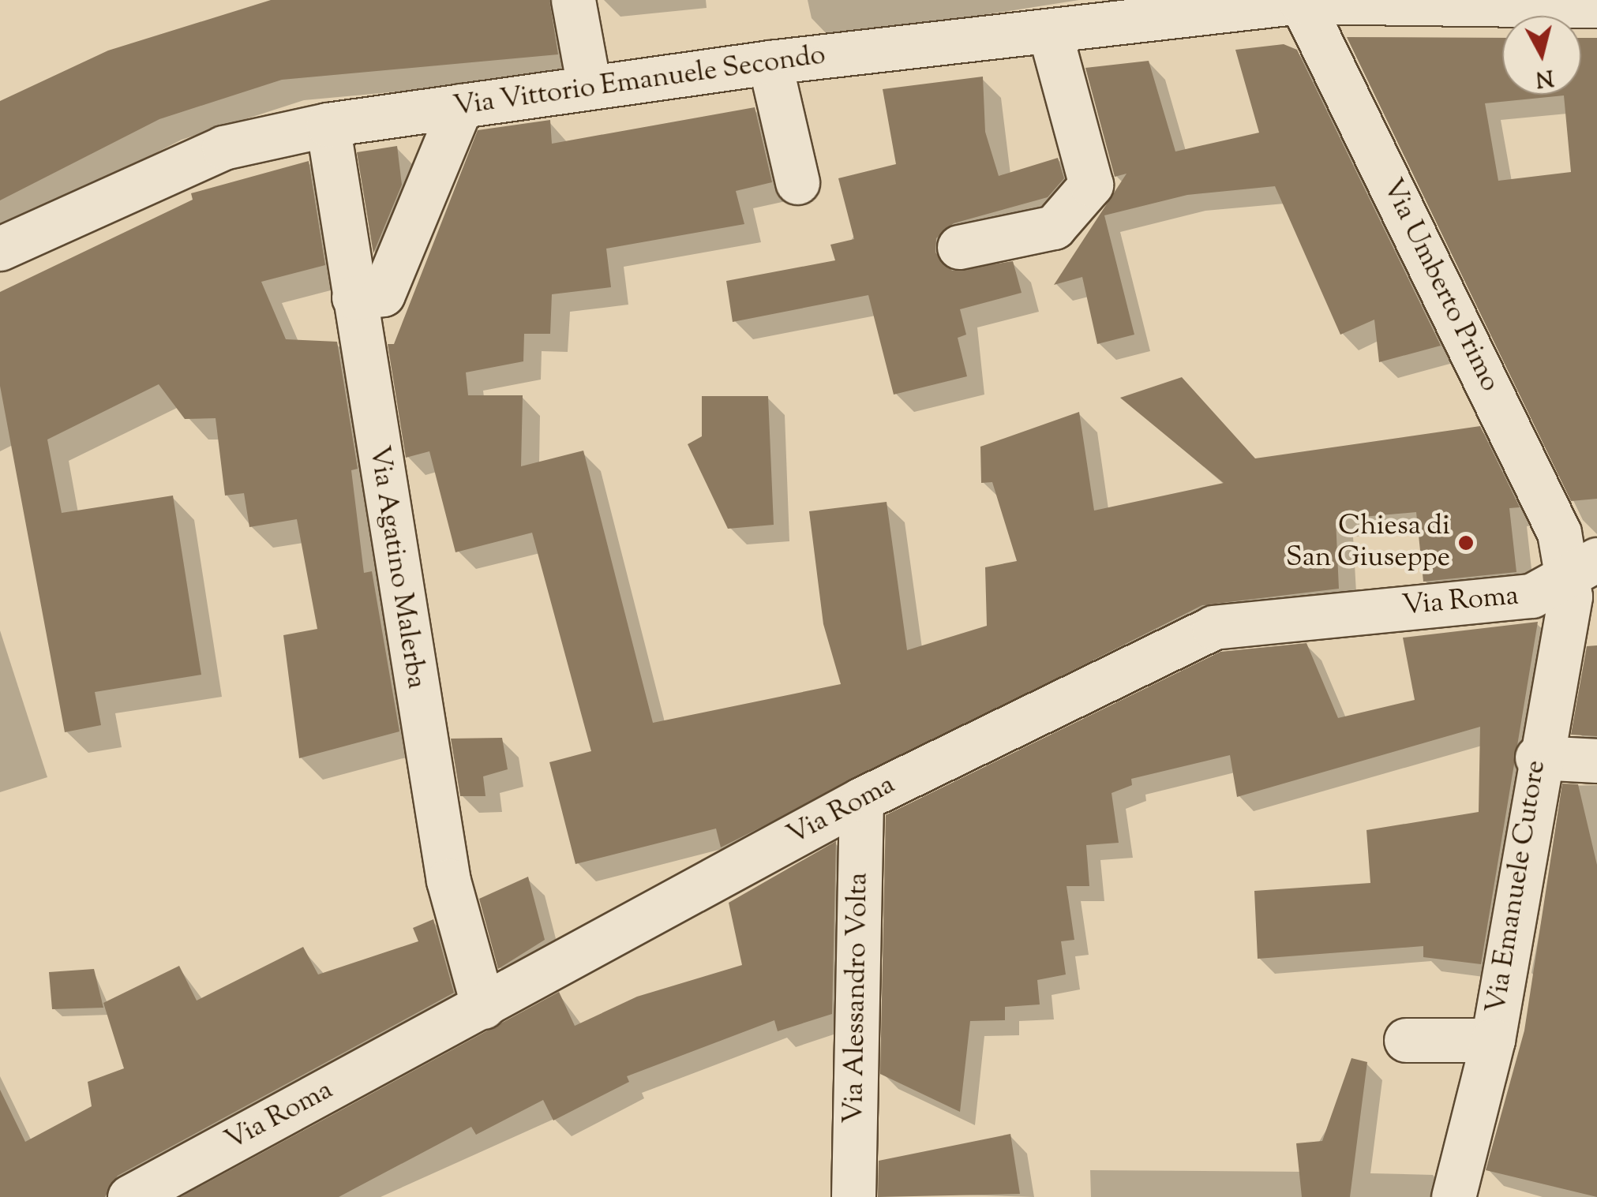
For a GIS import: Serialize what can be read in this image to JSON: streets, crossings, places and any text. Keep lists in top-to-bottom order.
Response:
{
  "streets": {
    "street": [
      "Via Vittorio Emanuele Secondo",
      "Via Umberto Primo",
      "Via Agatino Malerba",
      "Via Roma",
      "Via Emanuele Cutore",
      "Via Alessandro Volta"
    ]
  },
  "crossings": [
    ["Via Vittorio Emanuele Secondo", "Via Umberto Primo"],
    ["Via Vittorio Emanuele Secondo", "Via Agatino Malerba"],
    ["Via Umberto Primo", "Via Roma"],
    ["Via Umberto Primo", "Via Emanuele Cutore"],
    ["Via Agatino Malerba", "Via Roma"],
    ["Via Roma", "Via Emanuele Cutore"],
    ["Via Roma", "Via Alessandro Volta"]
  ],
  "places": ["Chiesa di San Giuseppe"],
  "north": "bottom"
}
